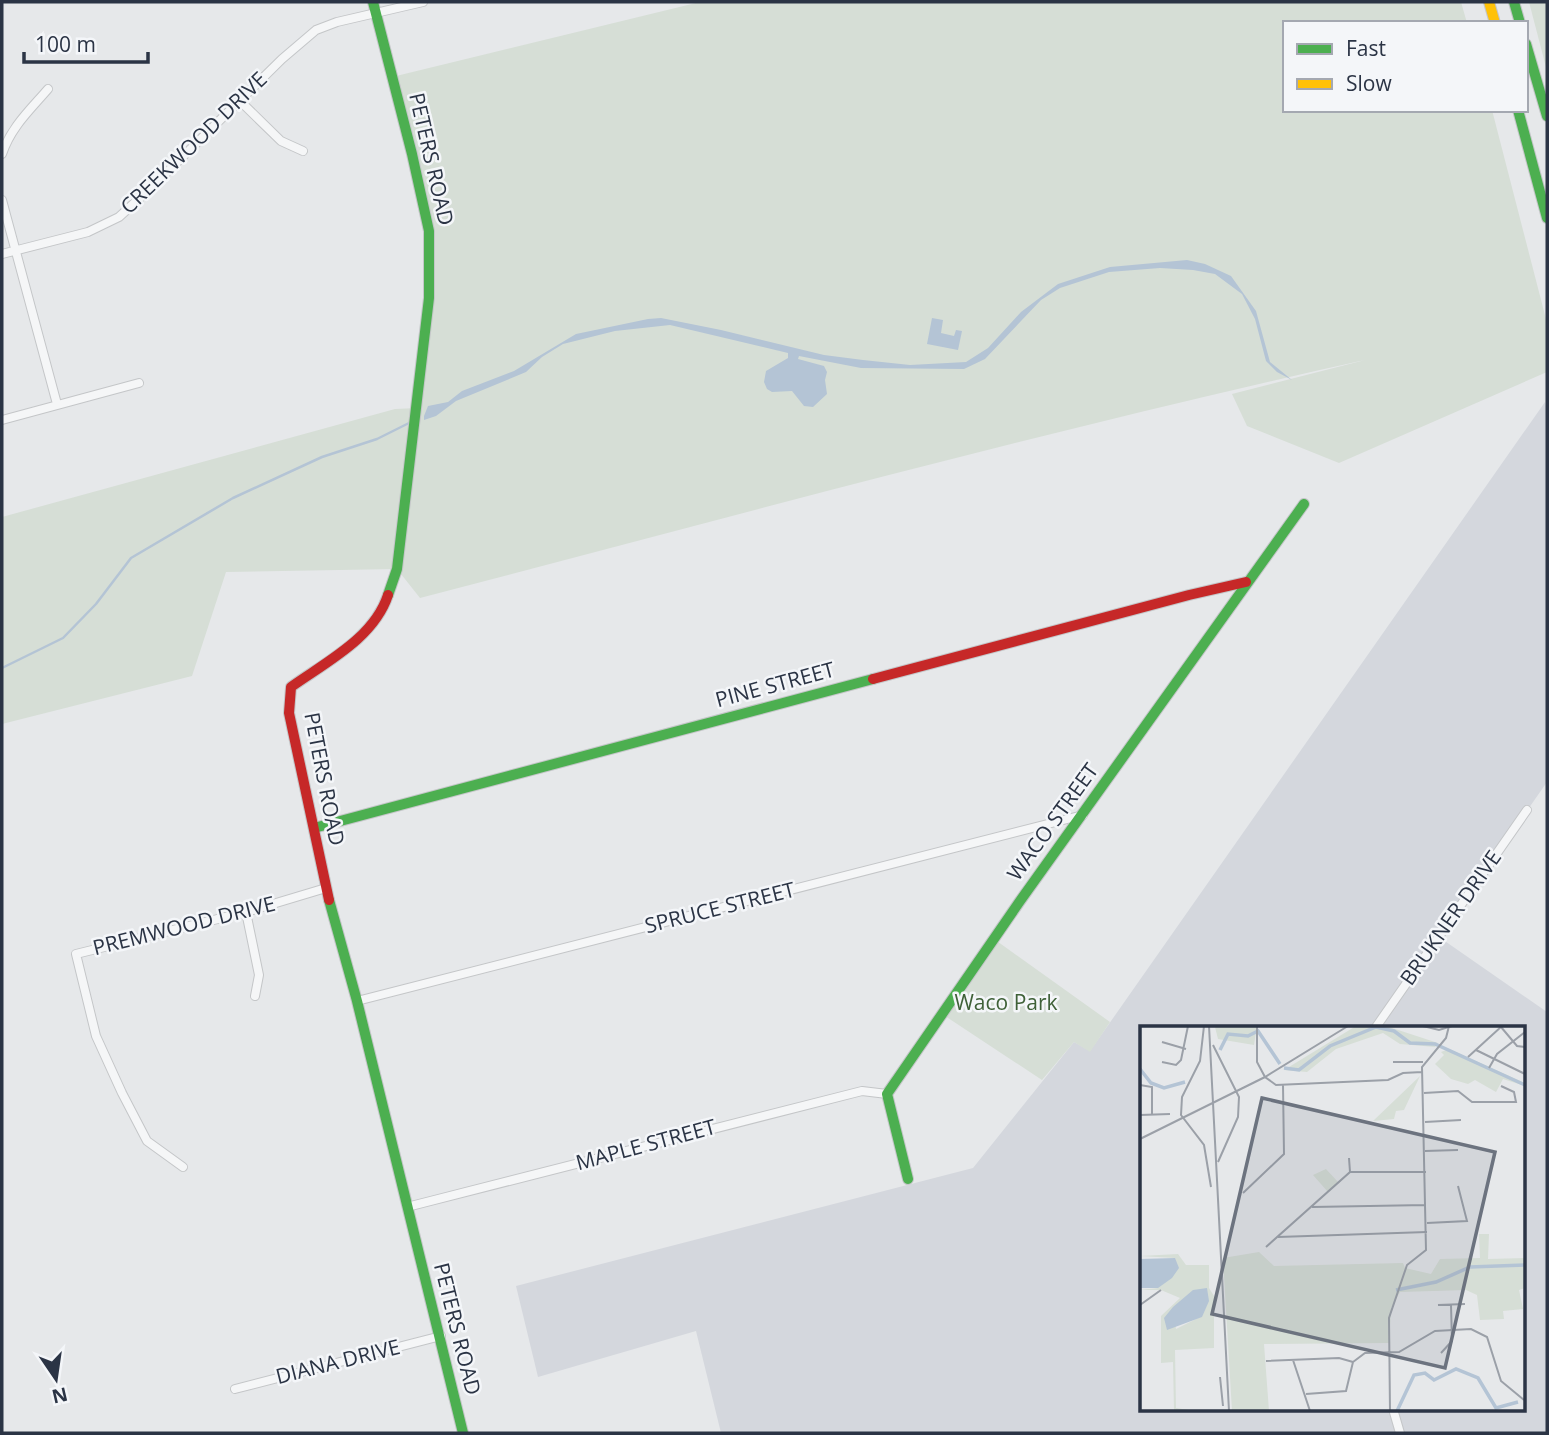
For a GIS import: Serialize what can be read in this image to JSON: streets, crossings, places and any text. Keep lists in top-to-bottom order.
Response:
{
  "streets": {
    "main road": ["PETERS ROAD", "PINE STREET", "WACO STREET"],
    "street": [
      "CREEKWOOD DRIVE",
      "SPRUCE STREET",
      "BRUKNER DRIVE",
      "PREMWOOD DRIVE",
      "MAPLE STREET",
      "DIANA DRIVE"
    ]
  },
  "crossings": [
    ["CREEKWOOD DRIVE", "PETERS ROAD"],
    ["PETERS ROAD", "PINE STREET"],
    ["PETERS ROAD", "SPRUCE STREET"],
    ["PETERS ROAD", "PREMWOOD DRIVE"],
    ["PETERS ROAD", "MAPLE STREET"],
    ["PETERS ROAD", "DIANA DRIVE"],
    ["PINE STREET", "WACO STREET"],
    ["WACO STREET", "SPRUCE STREET"],
    ["WACO STREET", "MAPLE STREET"]
  ],
  "parks": ["Waco Park"],
  "legend": ["Fast", "Slow"],
  "scale_bar": "100 m",
  "north": "bottom"
}
